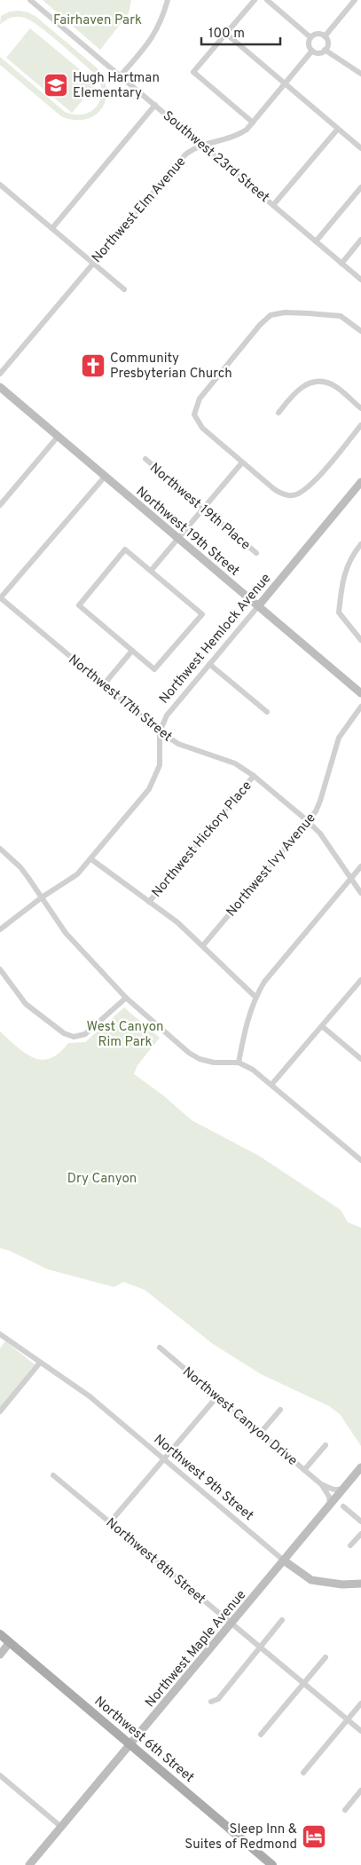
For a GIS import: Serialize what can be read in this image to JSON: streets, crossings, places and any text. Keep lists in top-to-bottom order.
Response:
{
  "streets": {
    "main road": [
      "Northwest 19th Street",
      "Northwest Hemlock Avenue",
      "Northwest 9th Street",
      "Northwest Maple Avenue",
      "Northwest 6th Street"
    ],
    "street": [
      "Southwest 23rd Street",
      "Northwest Elm Avenue",
      "Northwest 19th Place",
      "Northwest 17th Street",
      "Northwest Hickory Place",
      "Northwest Ivy Avenue",
      "Northwest Canyon Drive",
      "Northwest 8th Street"
    ]
  },
  "crossings": [
    ["Southwest 23rd Street", "Northwest Elm Avenue"],
    ["Northwest 19th Street", "Northwest Hemlock Avenue"],
    ["Northwest Hemlock Avenue", "Northwest 17th Street"],
    ["Northwest 17th Street", "Northwest Hickory Place"],
    ["Northwest 17th Street", "Northwest Ivy Avenue"],
    ["Northwest Canyon Drive", "Northwest Maple Avenue"],
    ["Northwest 9th Street", "Northwest Maple Avenue"],
    ["Northwest 8th Street", "Northwest Maple Avenue"],
    ["Northwest Maple Avenue", "Northwest 6th Street"]
  ],
  "parks": ["Fairhaven Park", "West Canyon Rim Park", "Dry Canyon"],
  "places": {
    "school or university": ["Hugh Hartman Elementary"],
    "church": ["Community Presbyterian Church"],
    "hotel": ["Sleep Inn & Suites of Redmond"]
  },
  "scale_bar": "100 m"
}
